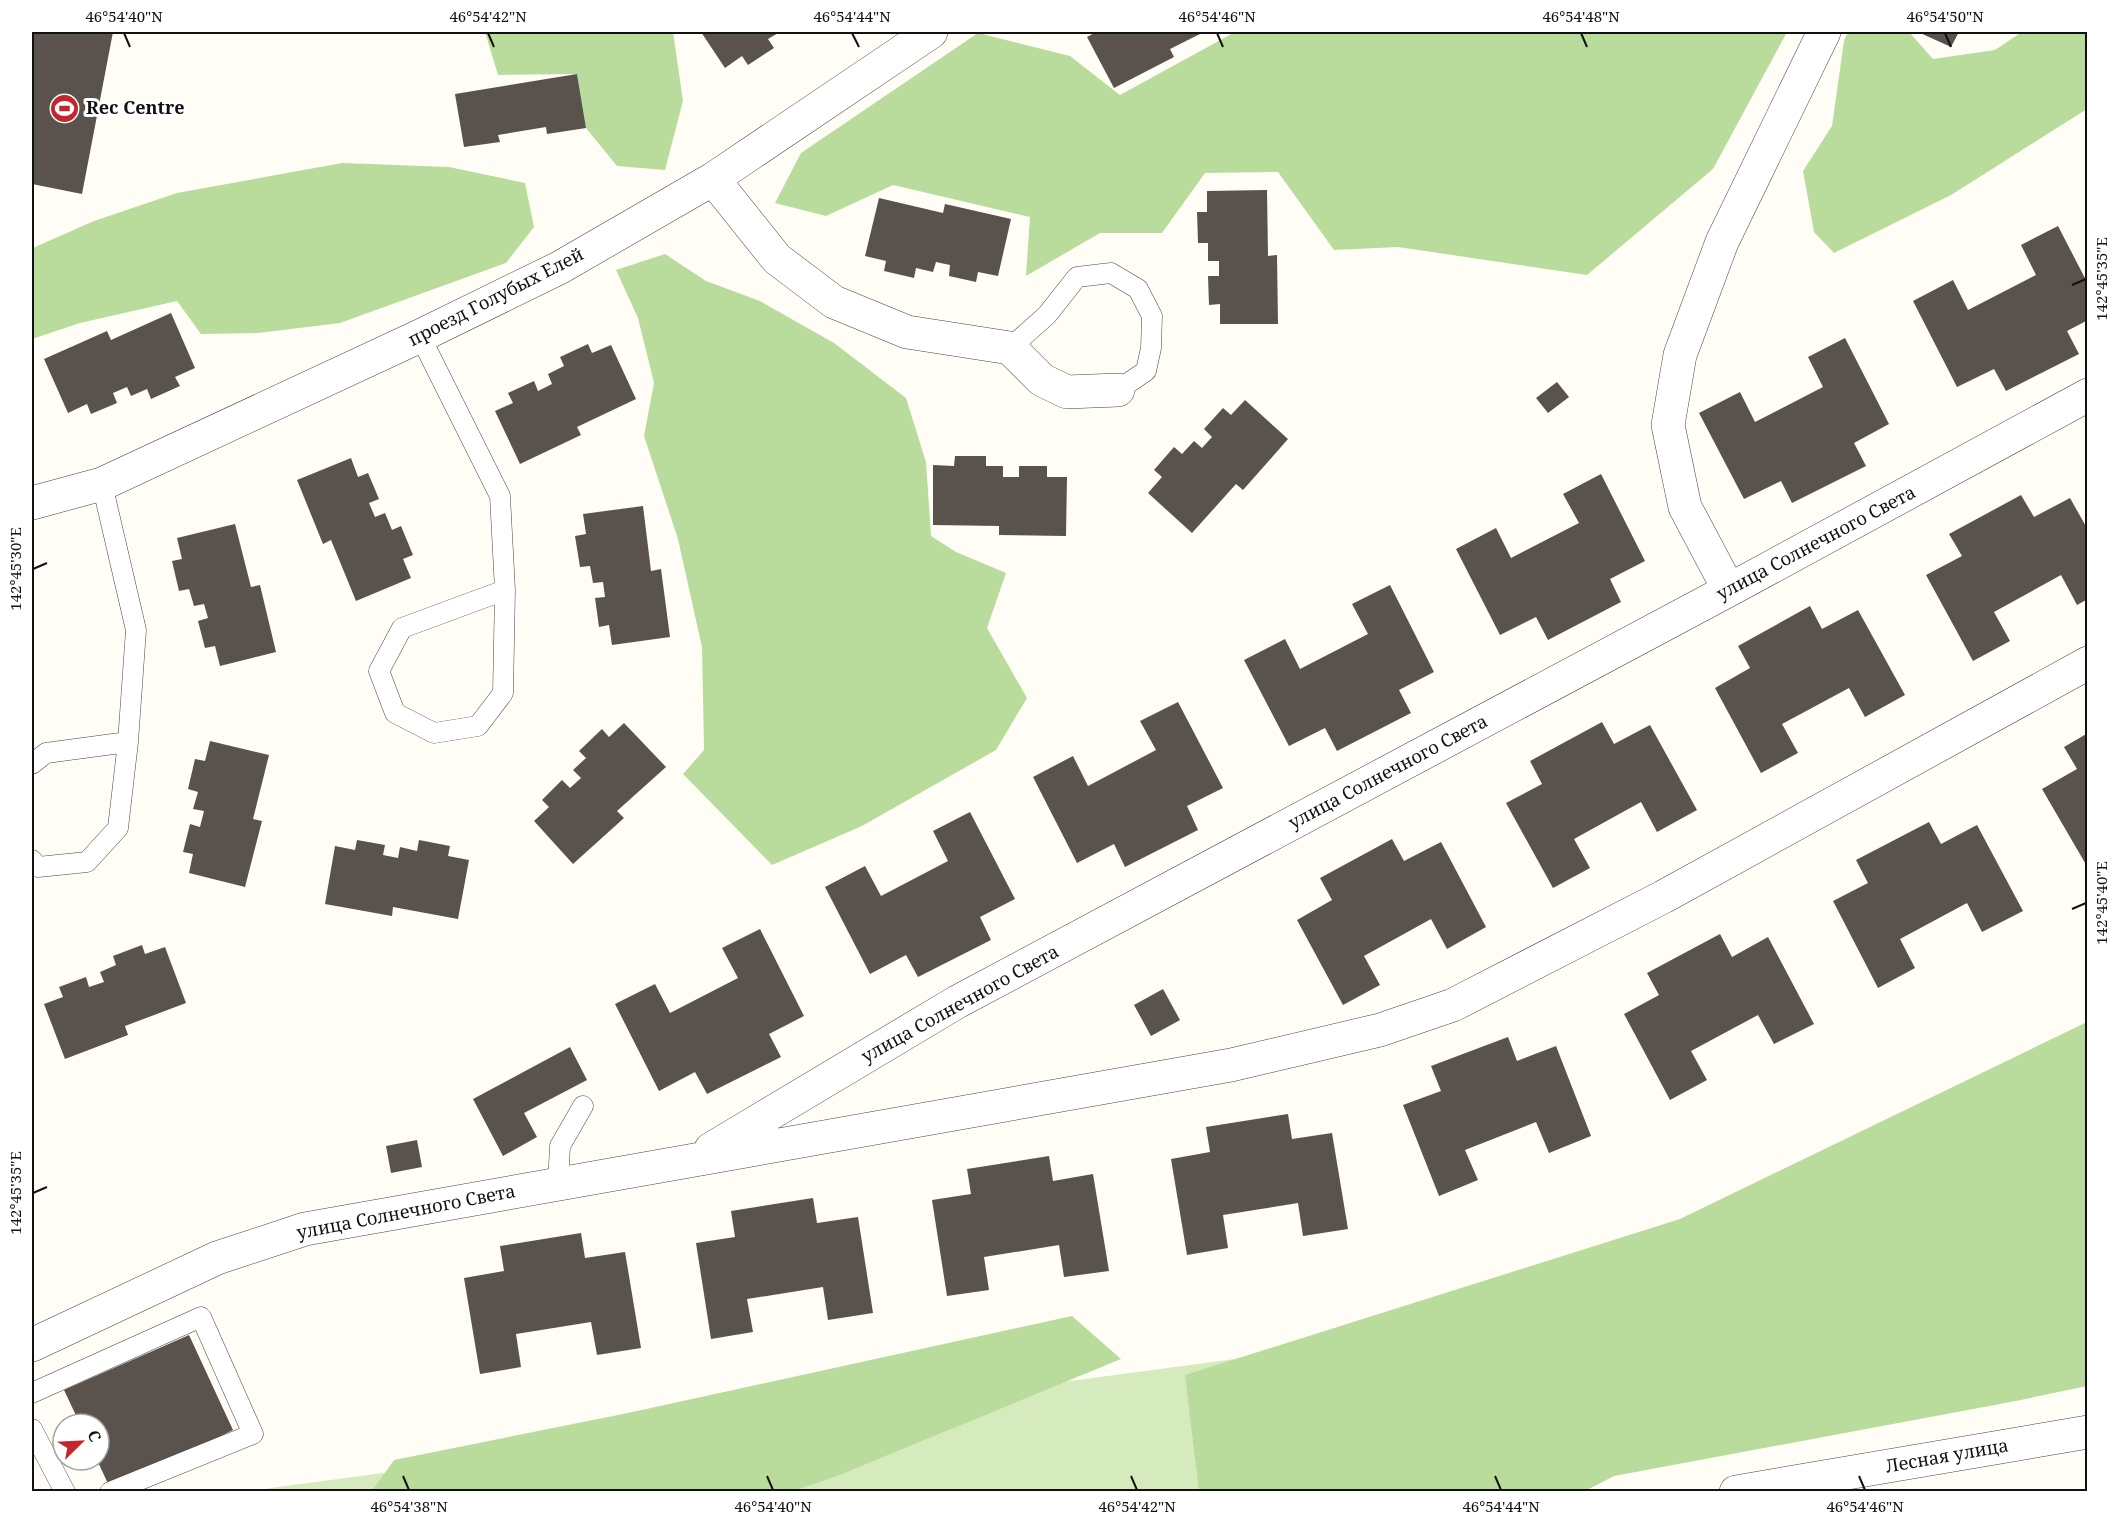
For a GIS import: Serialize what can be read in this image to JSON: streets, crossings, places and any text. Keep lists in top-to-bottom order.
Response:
{
  "streets": {
    "street": ["проезд Голубых Елей", "улица Солнечного Света", "Лесная улица"]
  },
  "places": {
    "sports": ["Rec Centre"]
  },
  "north": "top right",
  "coordinates": [
    "46°54'40\"N",
    "46°54'42\"N",
    "46°54'44\"N",
    "46°54'46\"N",
    "46°54'48\"N",
    "46°54'50\"N",
    "142°45'35\"E",
    "142°45'30\"E",
    "142°45'40\"E",
    "46°54'38\"N"
  ]
}
